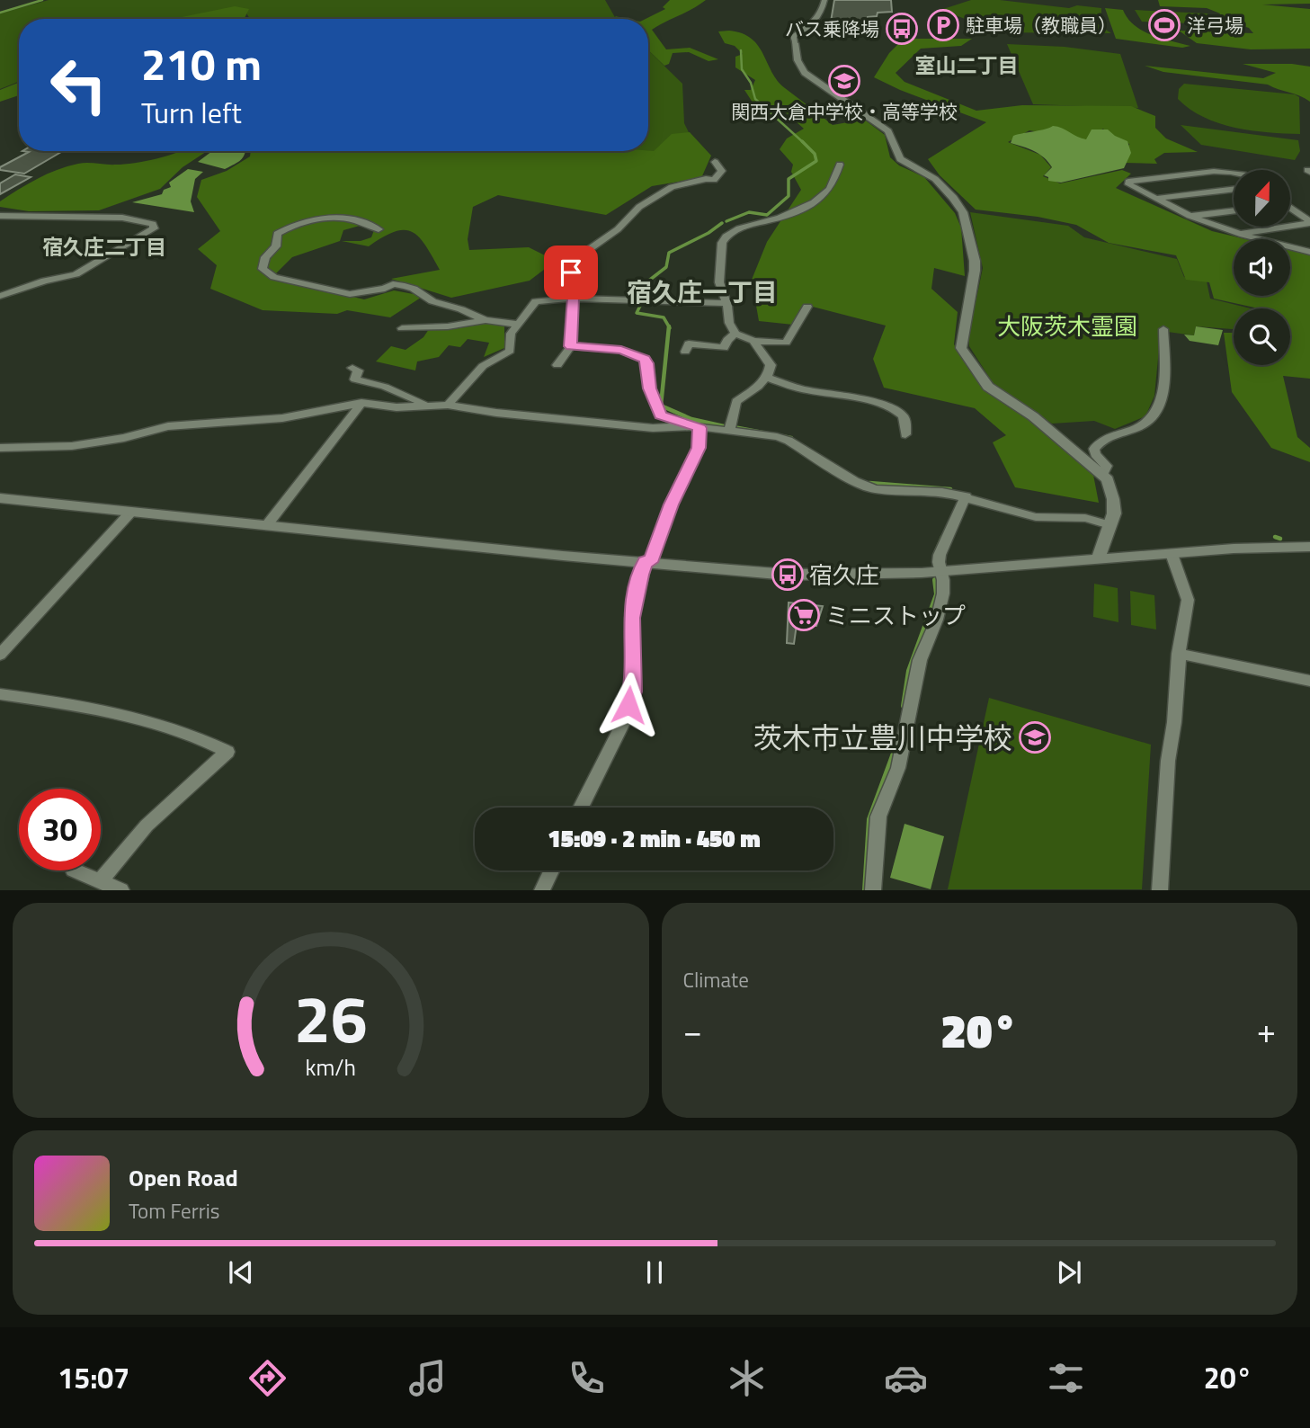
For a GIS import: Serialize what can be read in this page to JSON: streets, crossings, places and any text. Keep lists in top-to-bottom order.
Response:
{
  "districts": ["室山二丁目", "宿久庄二丁目", "宿久庄一丁目"],
  "parks": ["大阪茨木霊園"],
  "places": {
    "parking": ["駐車場（教職員）"],
    "sports": ["洋弓場"],
    "bus stop": ["バス乗降場", "宿久庄"],
    "school or university": ["関西大倉中学校・高等学校", "茨木市立豊川中学校"],
    "supermarket": ["ミニストップ"]
  },
  "north": "top",
  "page": {
    "turn": ["210 m", "Turn left"],
    "limit": "30",
    "trip": "15:09 · 2 min · 450 m",
    "tile": "Climate",
    "heat": ["−", "20°", "+"],
    "song": ["Open Road", "Tom Ferris"],
    "tabs": ["15:07", "20°"],
    "gauge": ["26", "km/h"]
  }
}
